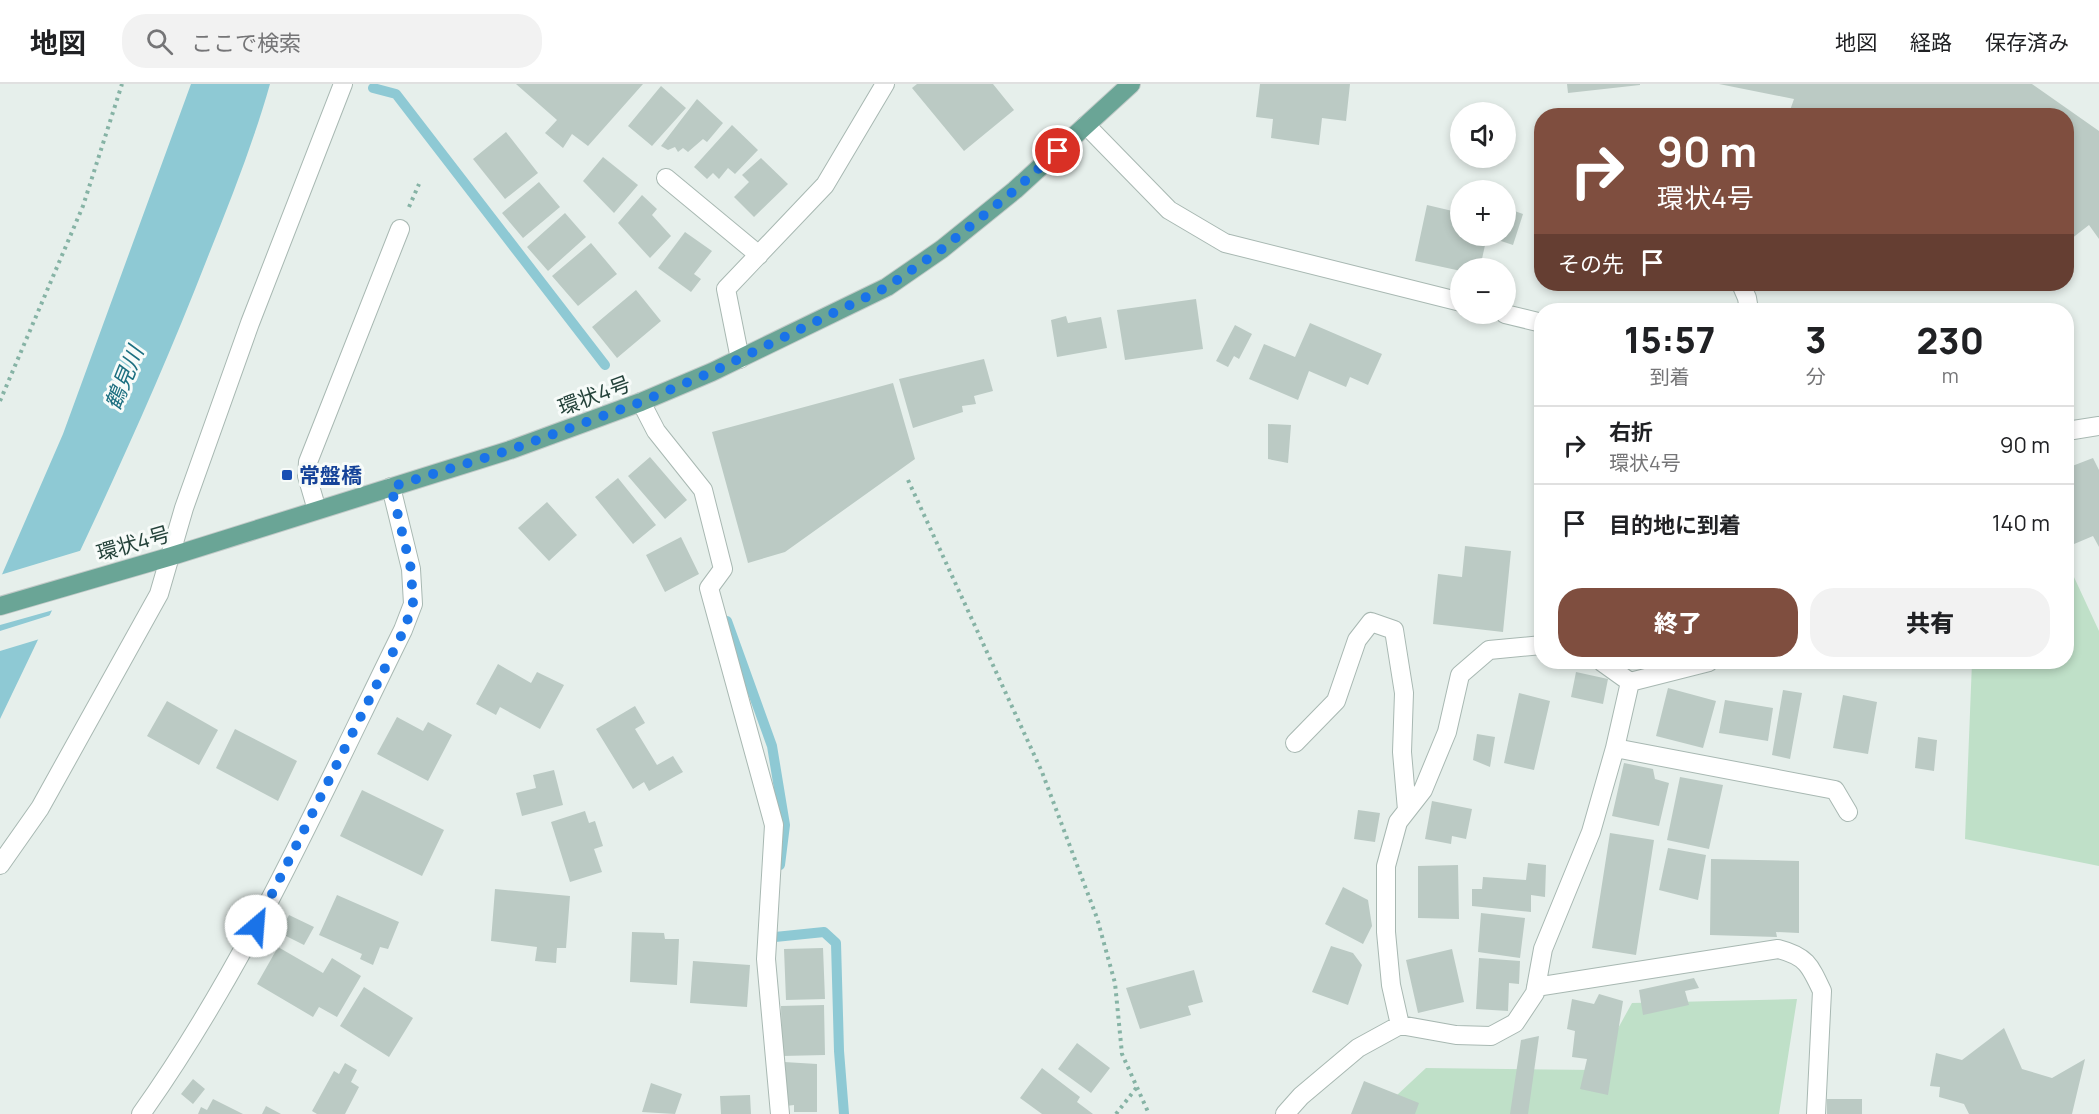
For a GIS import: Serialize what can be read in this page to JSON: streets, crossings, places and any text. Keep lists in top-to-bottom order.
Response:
{
  "streets": {
    "main road": ["環状4号"]
  },
  "water": ["鶴見川"],
  "places": {
    "transit": ["常盤橋"]
  },
  "page": {
    "header": "地図",
    "search": "ここで検索",
    "nav": ["地図", "経路", "保存済み"],
    "map_buttons": ["+", "−"],
    "turn": ["90 m", "環状4号"],
    "then": "その先",
    "eta": [
      "15:57",
      "到着",
      "3",
      "分",
      "230",
      "m"
    ],
    "list": [
      {
        "name": "右折",
        "note": "環状4号",
        "value": "90 m"
      },
      {
        "name": "目的地に到着",
        "value": "140 m"
      }
    ],
    "buttons": ["終了", "共有"]
  }
}
